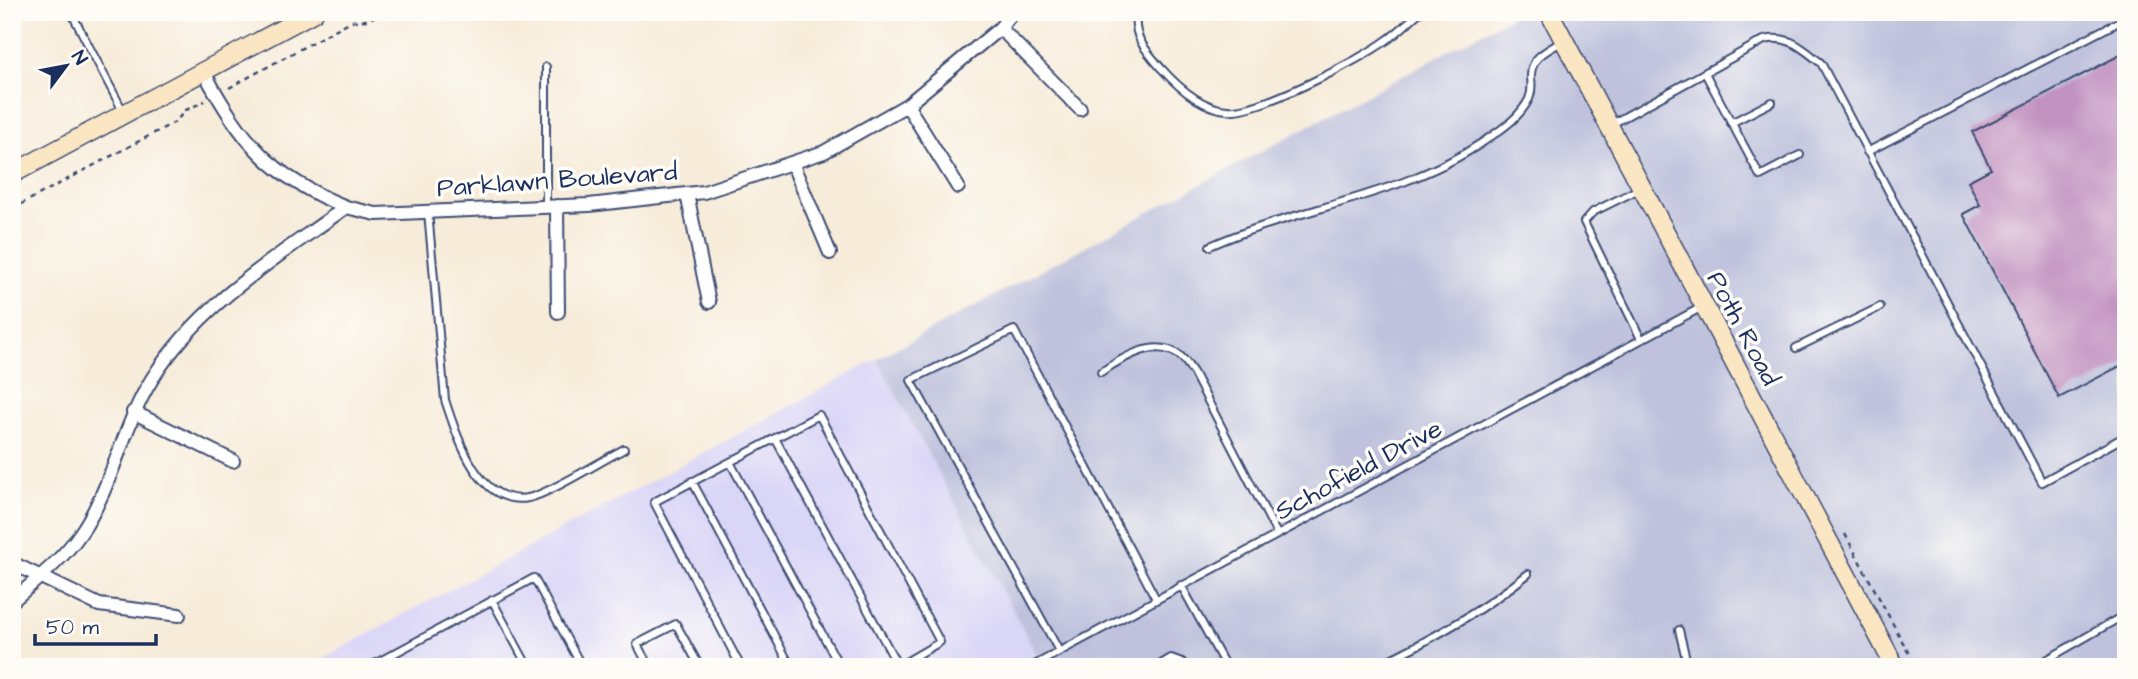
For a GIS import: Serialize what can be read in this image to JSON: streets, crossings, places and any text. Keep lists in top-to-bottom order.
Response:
{
  "streets": {
    "street": ["Parklawn Boulevard", "Poth Road"],
    "lane": ["Schofield Drive"]
  },
  "crossings": [
    ["Poth Road", "Schofield Drive"]
  ],
  "scale_bar": "50 m",
  "north": "top right"
}
